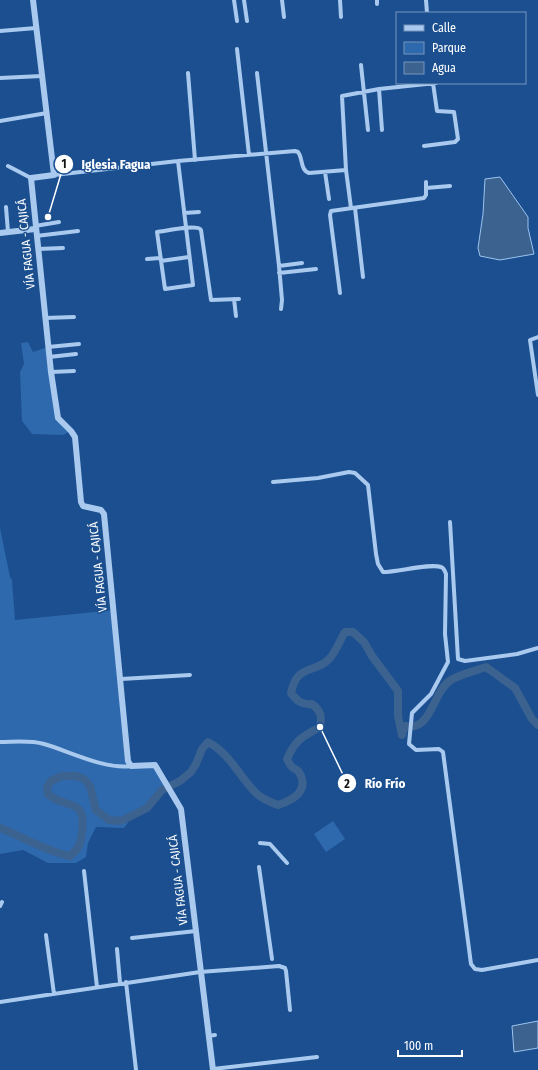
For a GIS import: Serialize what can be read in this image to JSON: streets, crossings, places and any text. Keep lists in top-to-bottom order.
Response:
{
  "streets": {
    "street": ["VÍA FAGUA - CAJICÁ"]
  },
  "places": ["Iglesia Fagua", "Río Frío"],
  "legend": ["Calle", "Parque", "Agua"],
  "scale_bar": "100 m"
}
